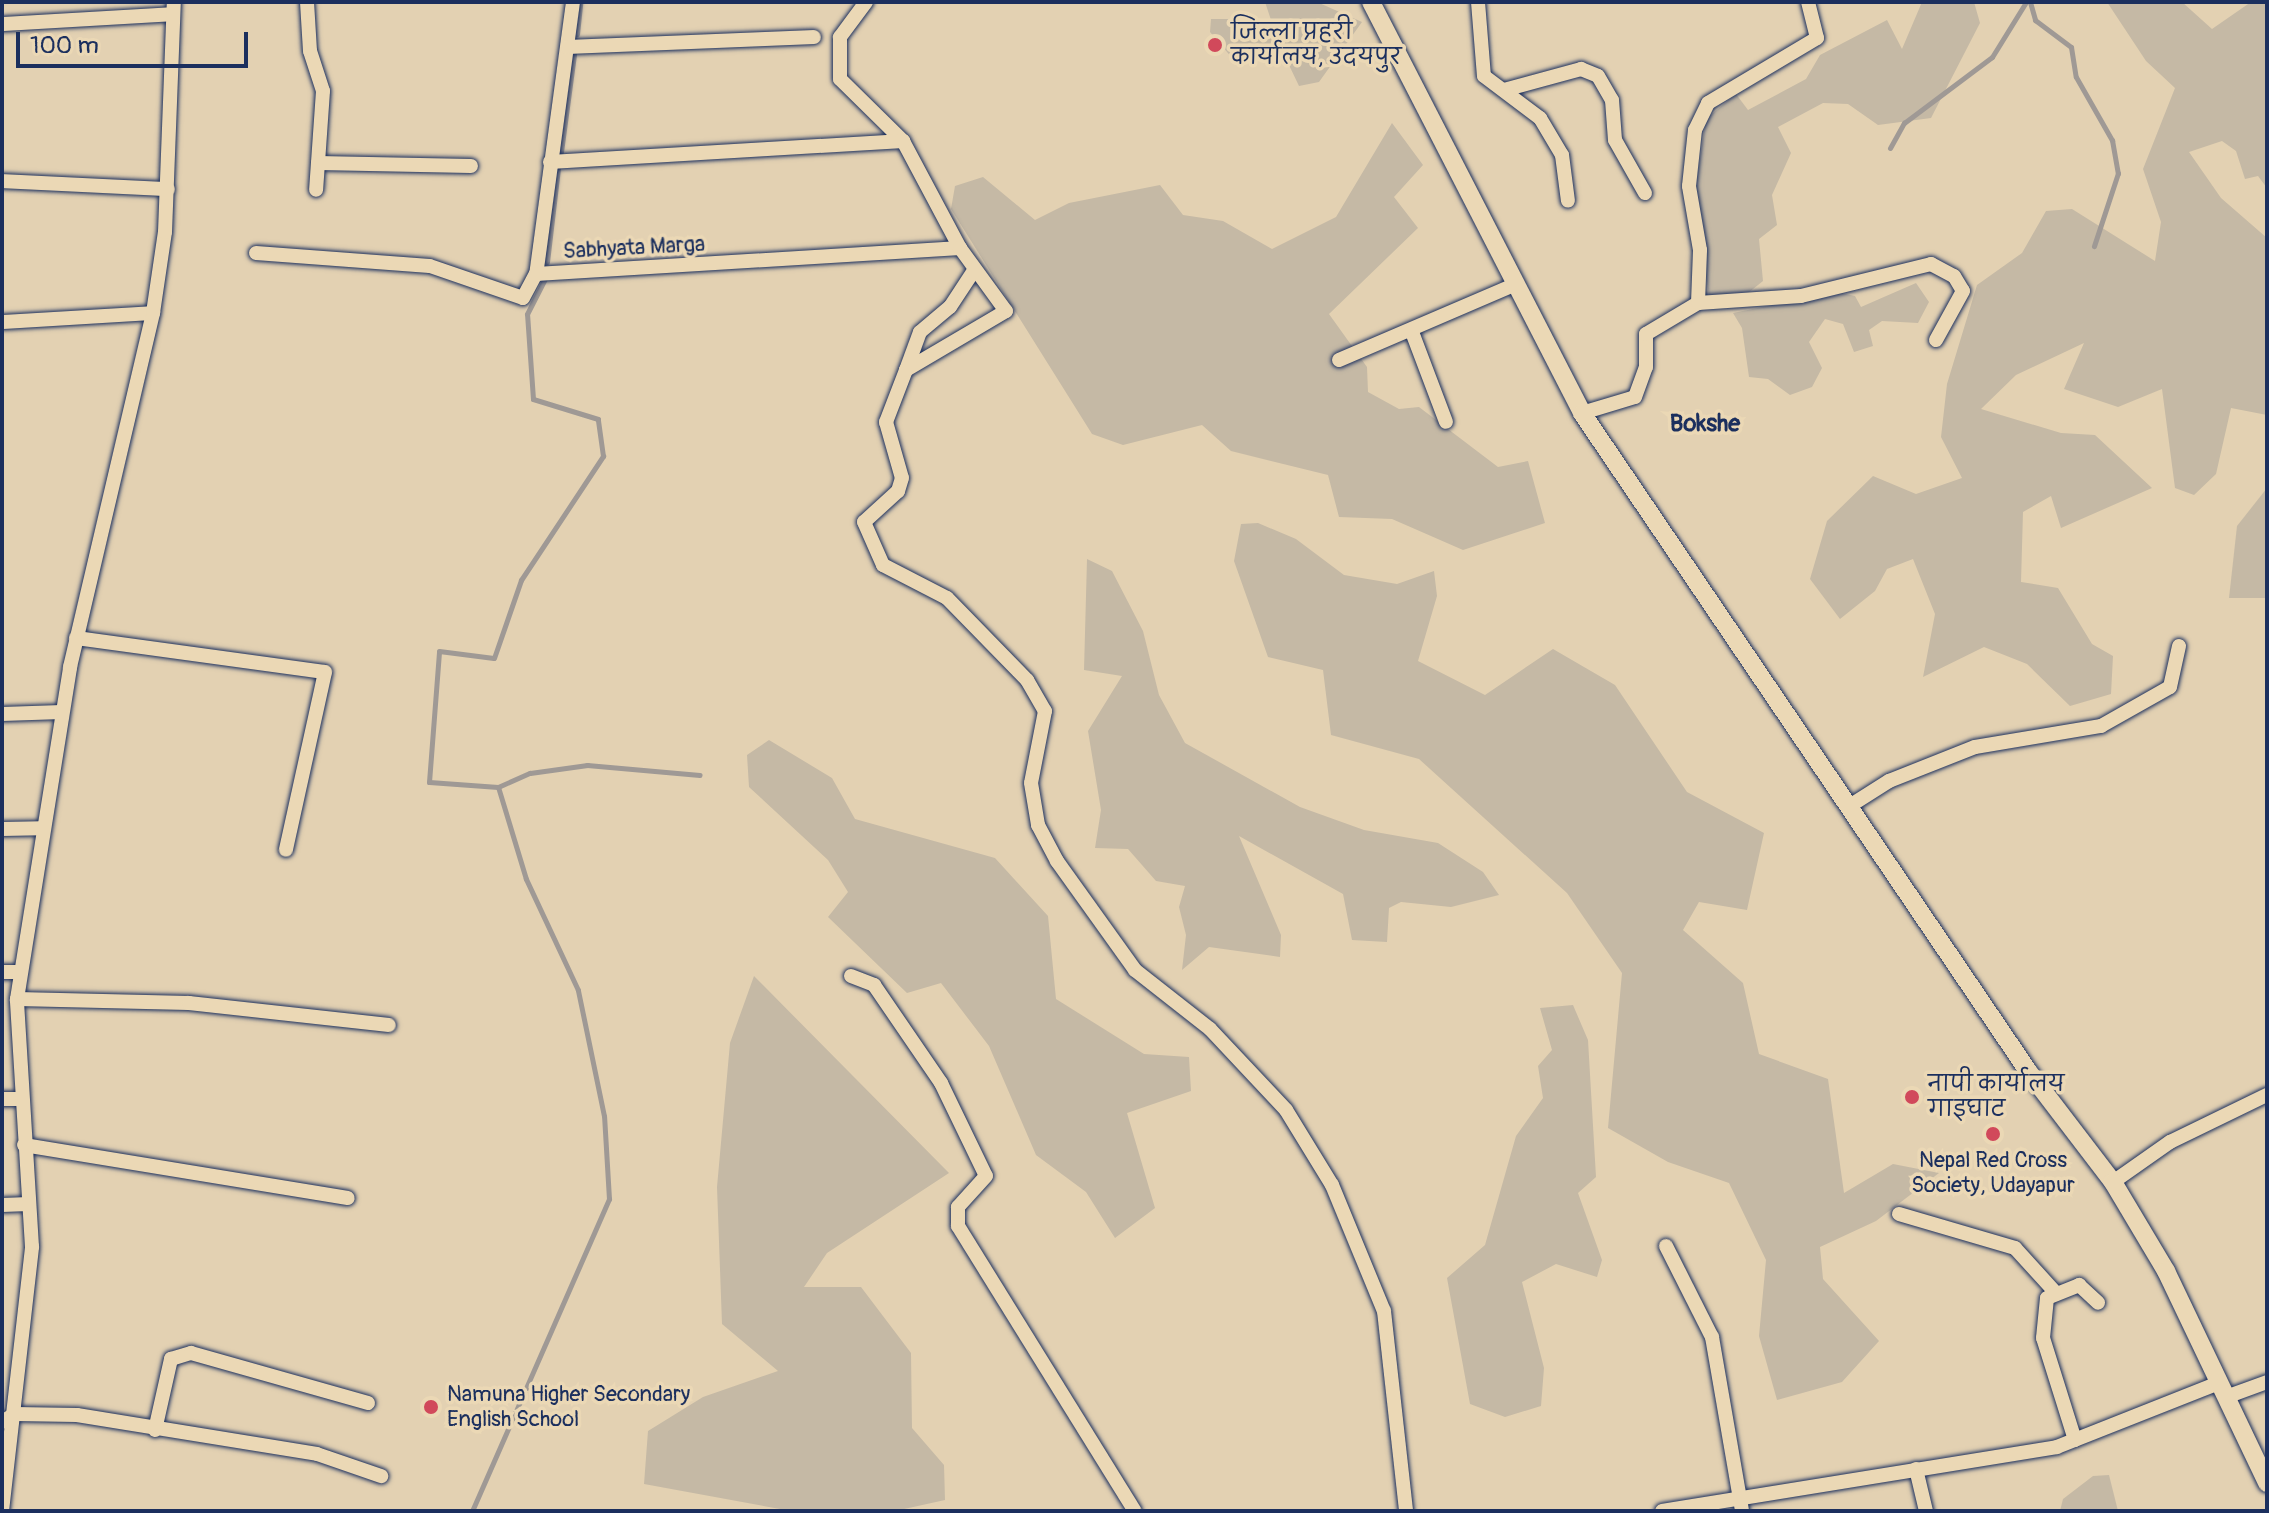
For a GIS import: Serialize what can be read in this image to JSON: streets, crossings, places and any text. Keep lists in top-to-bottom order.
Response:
{
  "streets": {
    "street": ["Sabhyata Marga"]
  },
  "districts": ["Bokshe"],
  "places": [
    "जिल्ला प्रहरी कार्यालय, उदयपुर",
    "नापी कार्यालय गाइघाट",
    "Nepal Red Cross Society, Udayapur",
    "Namuna Higher Secondary English School"
  ],
  "scale_bar": "100 m"
}
